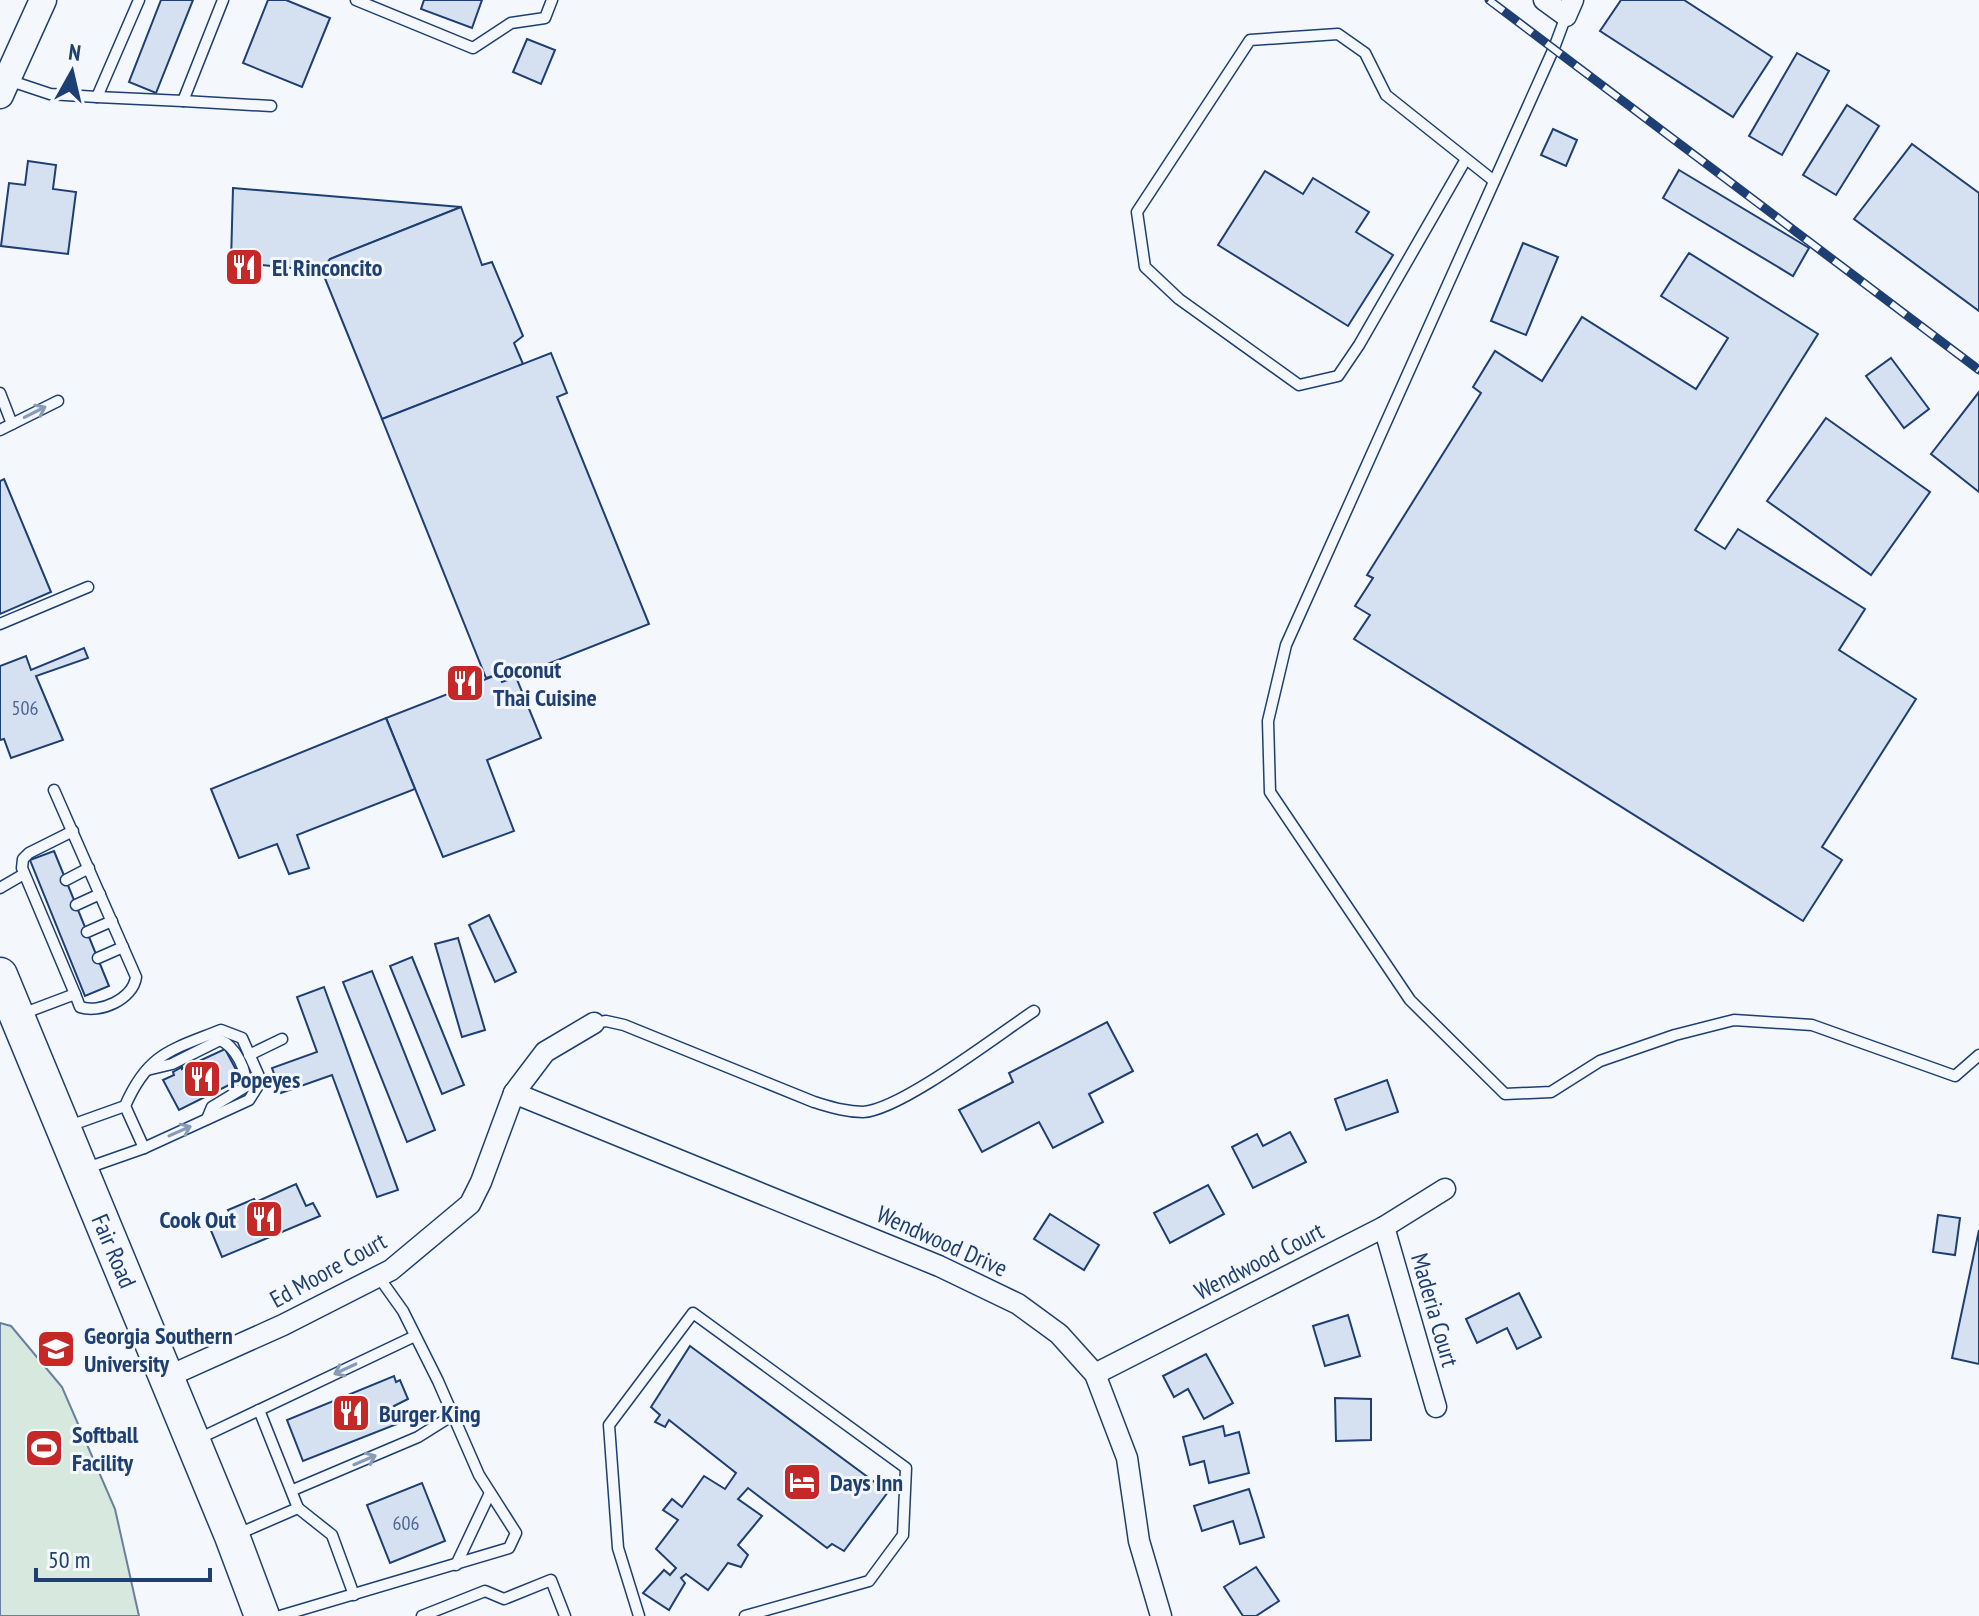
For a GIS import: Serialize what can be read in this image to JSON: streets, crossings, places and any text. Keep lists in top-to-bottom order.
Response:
{
  "streets": {
    "main road": ["Fair Road"],
    "street": [
      "Wendwood Drive",
      "Wendwood Court",
      "Ed Moore Court",
      "Maderia Court"
    ]
  },
  "crossings": [
    ["Wendwood Drive", "Wendwood Court"],
    ["Wendwood Drive", "Ed Moore Court"],
    ["Fair Road", "Ed Moore Court"],
    ["Wendwood Court", "Maderia Court"]
  ],
  "places": {
    "restaurant": [
      "El Rinconcito",
      "Coconut Thai Cuisine",
      "Popeyes",
      "Cook Out",
      "Burger King"
    ],
    "school or university": ["Georgia Southern University"],
    "sports": ["Softball Facility"],
    "hotel": ["Days Inn"]
  },
  "house_numbers": ["506", "606"],
  "scale_bar": "50 m",
  "north": "top"
}
